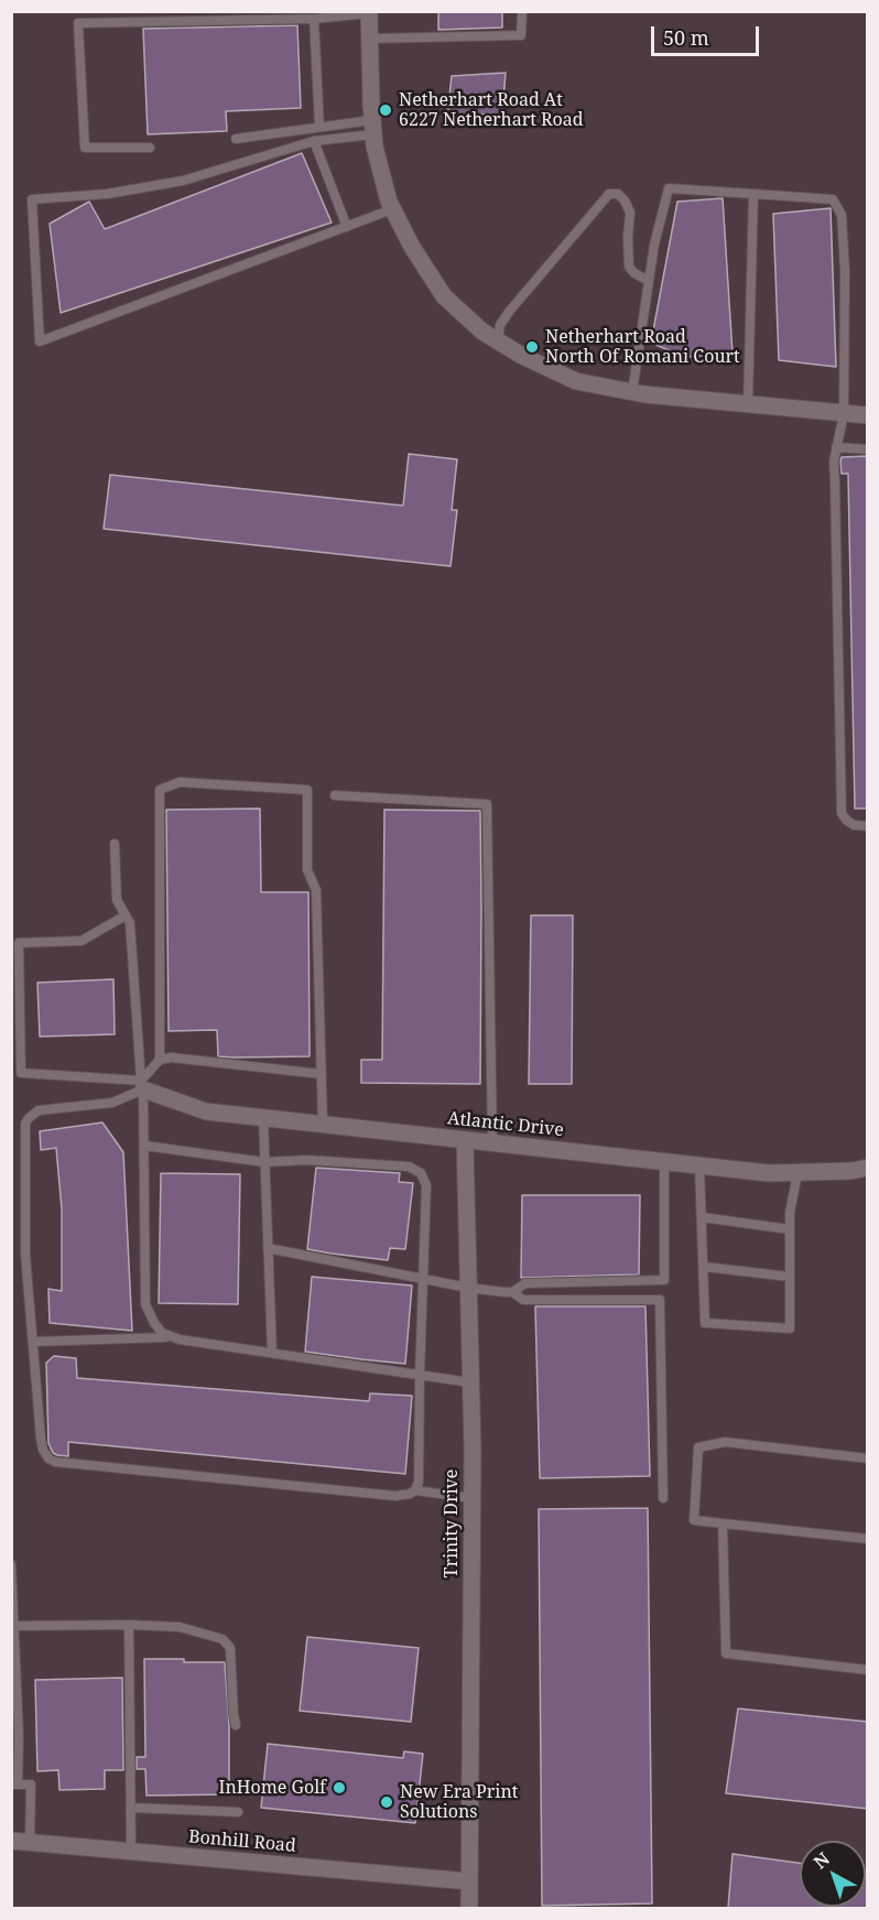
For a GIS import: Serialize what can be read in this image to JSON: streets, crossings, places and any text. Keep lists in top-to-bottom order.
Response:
{
  "streets": {
    "street": ["Atlantic Drive", "Trinity Drive", "Bonhill Road"]
  },
  "crossings": [
    ["Atlantic Drive", "Trinity Drive"],
    ["Trinity Drive", "Bonhill Road"]
  ],
  "places": [
    "Netherhart Road At 6227 Netherhart Road",
    "Netherhart Road North Of Romani Court",
    "InHome Golf",
    "New Era Print Solutions"
  ],
  "scale_bar": "50 m",
  "north": "top left"
}
